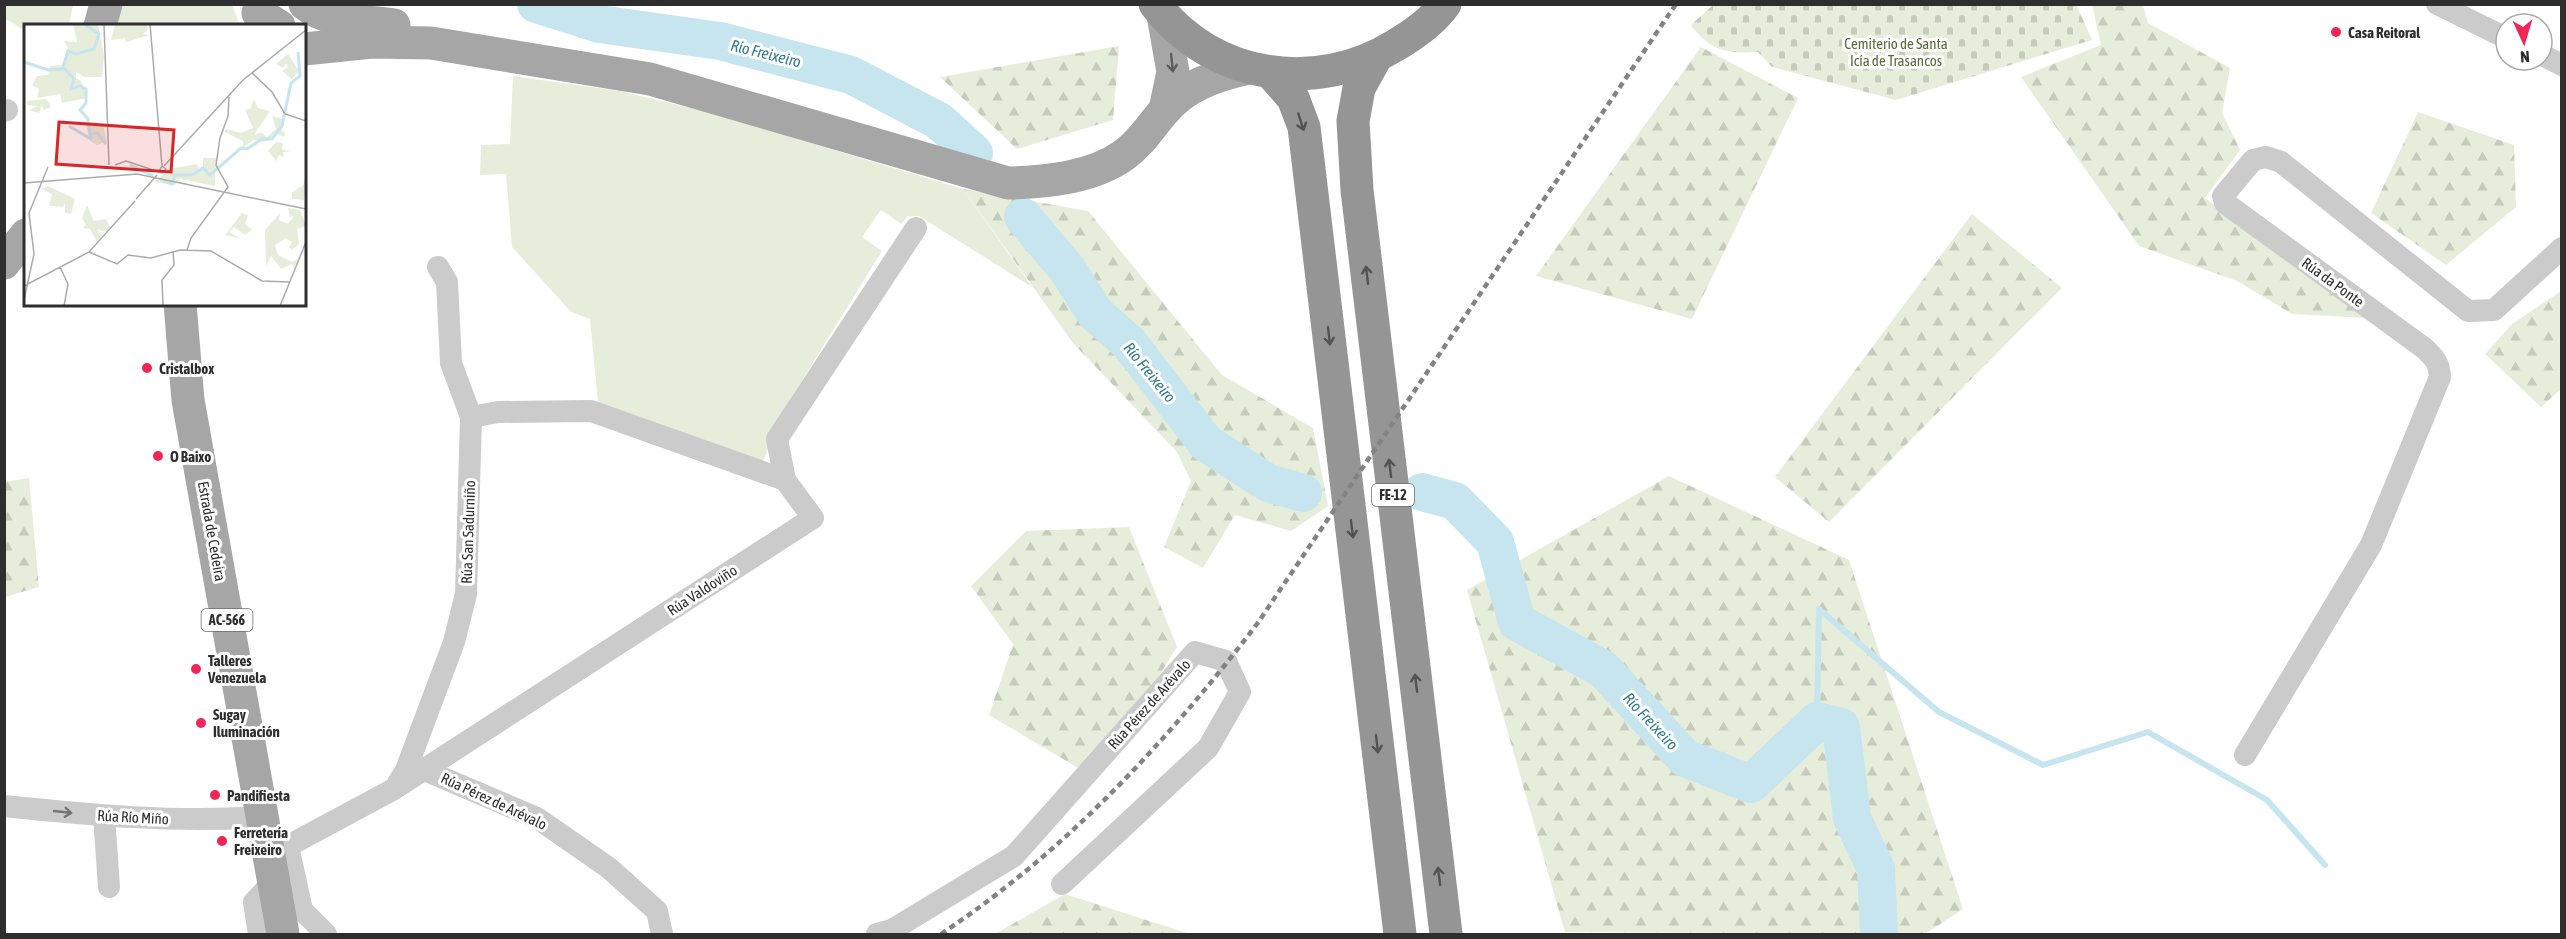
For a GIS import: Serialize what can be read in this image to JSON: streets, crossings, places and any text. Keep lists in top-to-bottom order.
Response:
{
  "streets": {
    "highway": ["FE-12"],
    "main road": ["Estrada de Cedeira", "AC-566"],
    "street": [
      "Rúa da Ponte",
      "Rúa San Sadurniño",
      "Rúa Valdoviño",
      "Rúa Pérez de Arévalo",
      "Rúa Río Miño"
    ]
  },
  "crossings": [
    ["Estrada de Cedeira", "Rúa Valdoviño"],
    ["Estrada de Cedeira", "Rúa Río Miño"],
    ["Rúa San Sadurniño", "Rúa Valdoviño"],
    ["Rúa Valdoviño", "Rúa Pérez de Arévalo"]
  ],
  "one_way": ["Rúa Río Miño"],
  "water": ["Río Freixeiro"],
  "parks": ["Cemiterio de Santa Icía de Trasancos"],
  "places": [
    "Casa Reitoral",
    "Cristalbox",
    "O Baixo",
    "Talleres Venezuela",
    "Sugay Iluminación",
    "Pandifiesta",
    "Ferretería Freixeiro"
  ],
  "north": "bottom"
}
